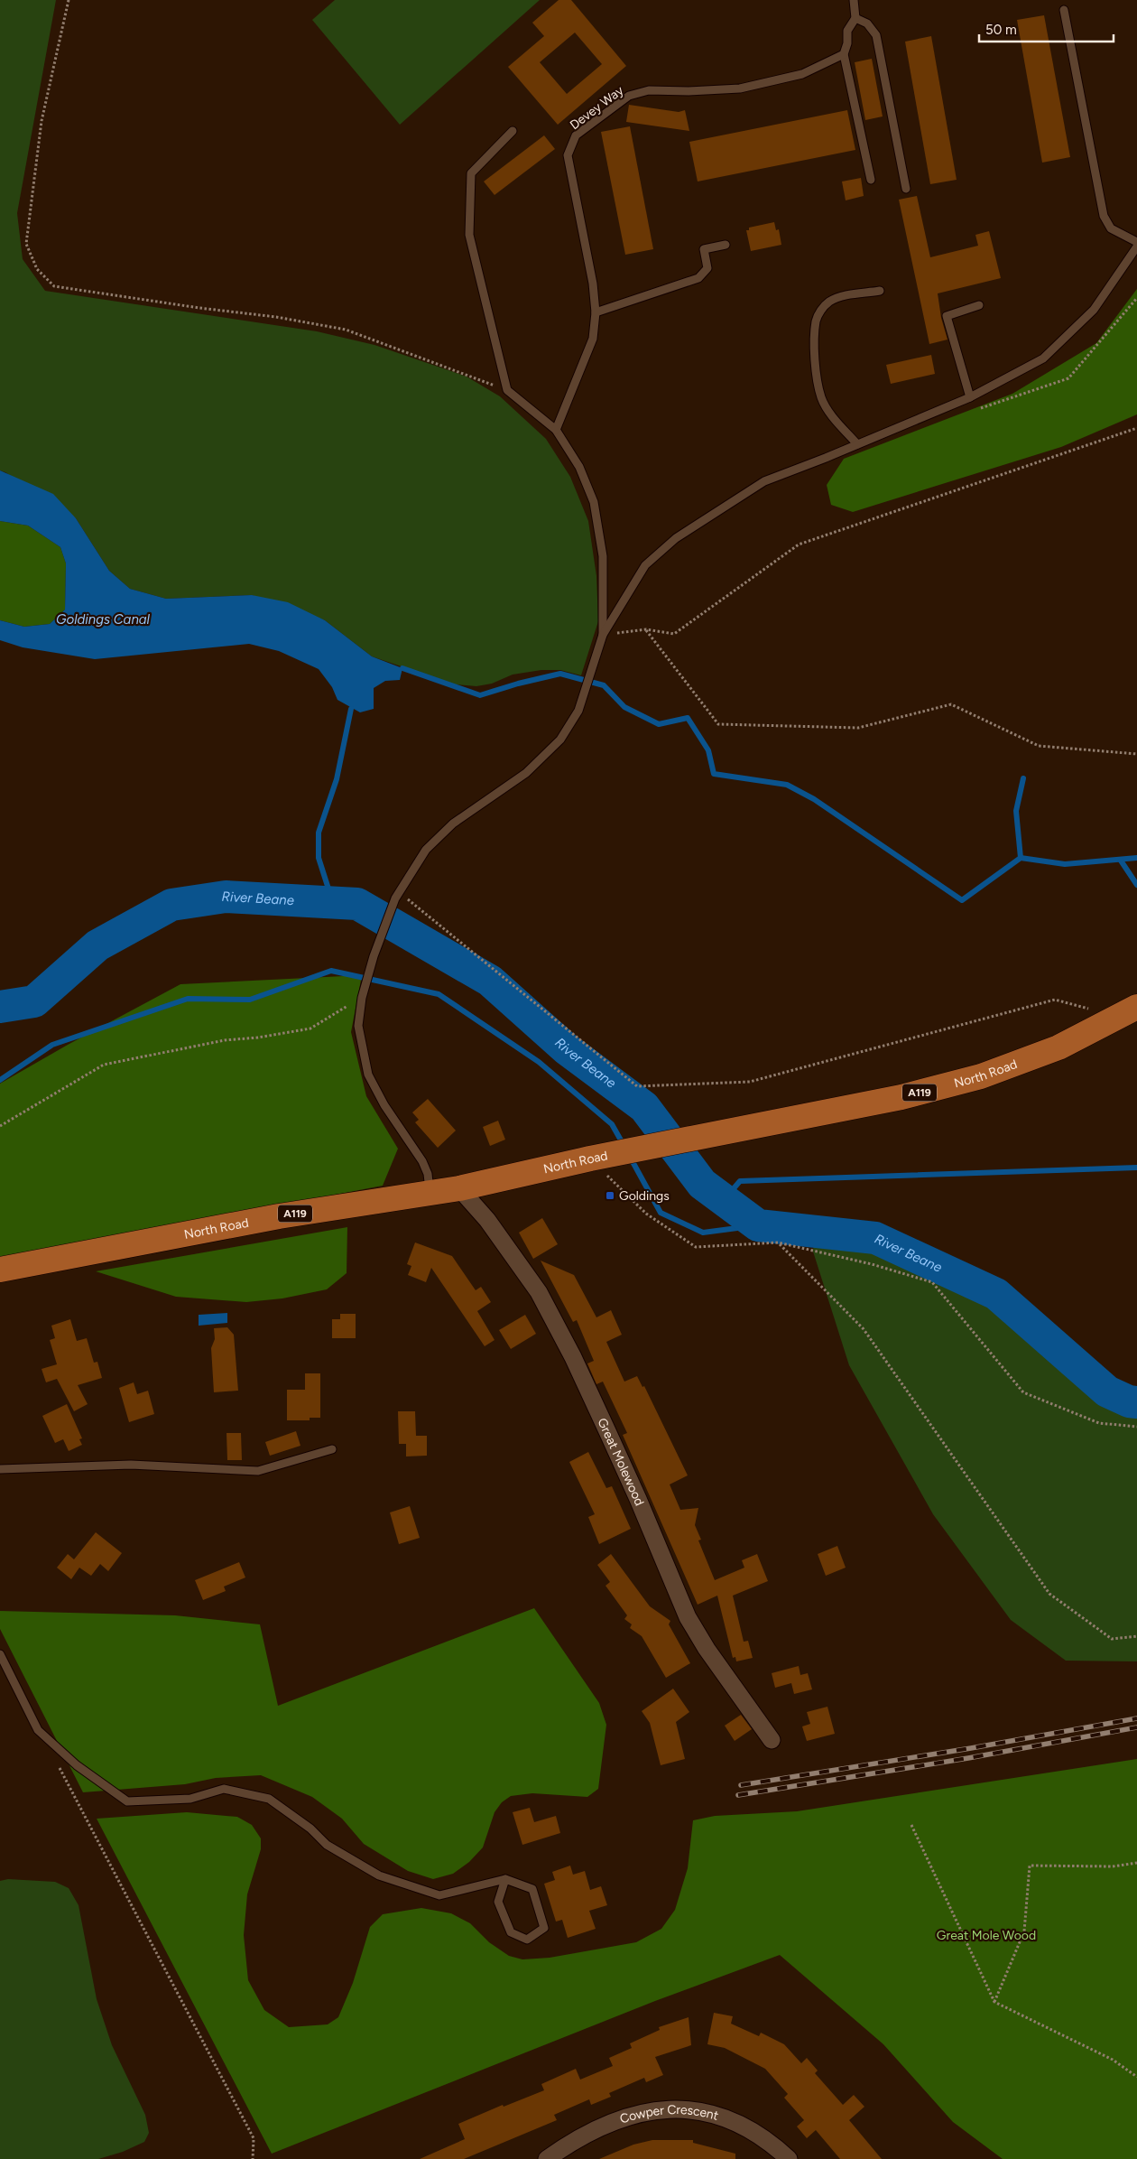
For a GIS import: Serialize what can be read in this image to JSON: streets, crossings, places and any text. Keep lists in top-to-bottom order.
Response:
{
  "streets": {
    "main road": ["North Road", "A119"],
    "street": ["Great Molewood", "Cowper Crescent"],
    "lane": ["Devey Way"]
  },
  "crossings": [
    ["North Road", "Great Molewood"]
  ],
  "water": ["Goldings Canal", "River Beane"],
  "parks": ["Great Mole Wood"],
  "places": {
    "transit": ["Goldings"]
  },
  "scale_bar": "50 m"
}
